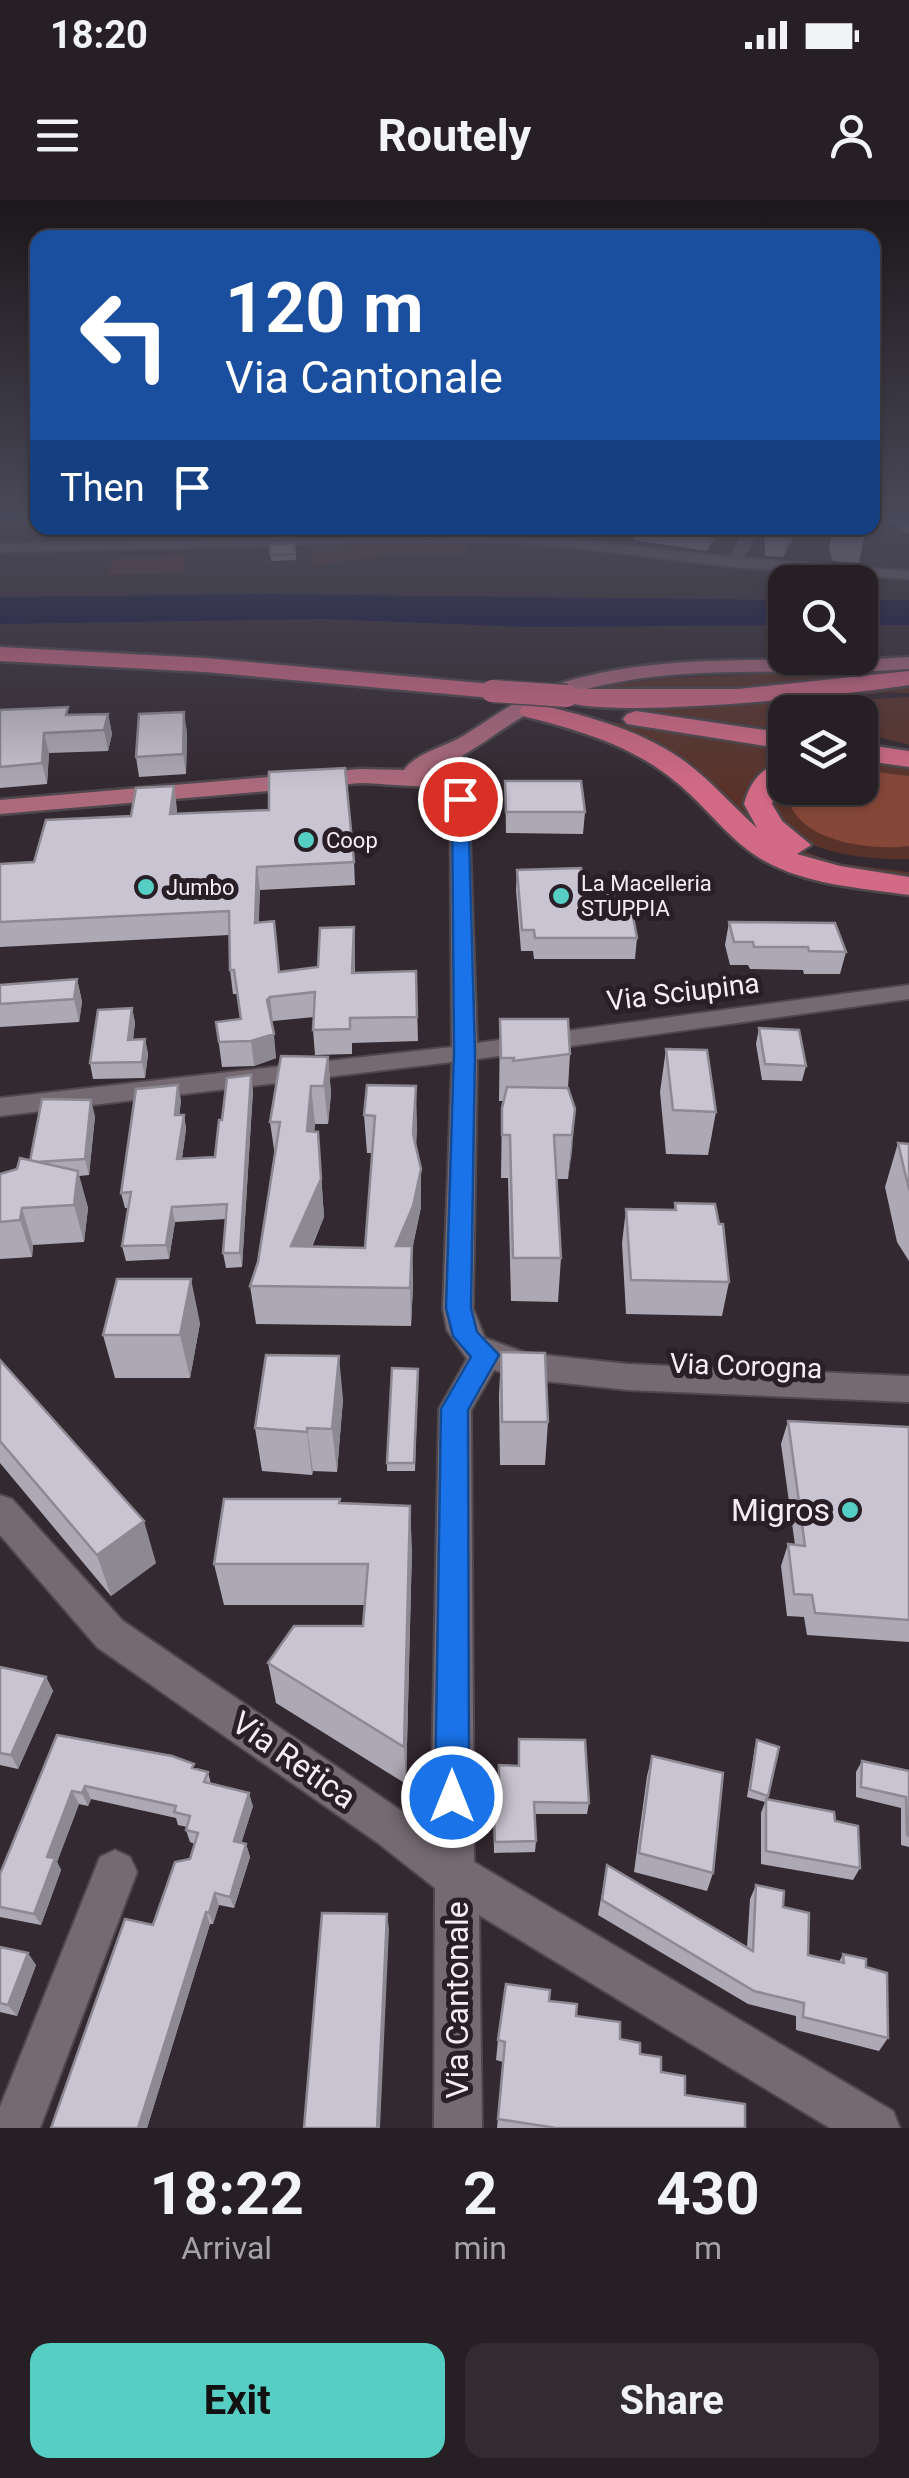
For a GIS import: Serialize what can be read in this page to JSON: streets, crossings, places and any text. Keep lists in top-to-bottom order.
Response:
{
  "streets": {
    "street": [
      "Via Sciupina",
      "Via Corogna",
      "Via Retica",
      "Via Cantonale"
    ]
  },
  "crossings": [
    ["Via Corogna", "Via Cantonale"],
    ["Via Retica", "Via Cantonale"]
  ],
  "places": [
    "Coop",
    "Jumbo",
    "La Macelleria STUPPIA",
    "Migros"
  ],
  "page": {
    "status": "18:20",
    "header": "Routely",
    "turn": ["120 m", "Via Cantonale"],
    "then": "Then",
    "eta": [
      "18:22",
      "Arrival",
      "2",
      "min",
      "430",
      "m"
    ],
    "buttons": ["Exit", "Share"]
  }
}
